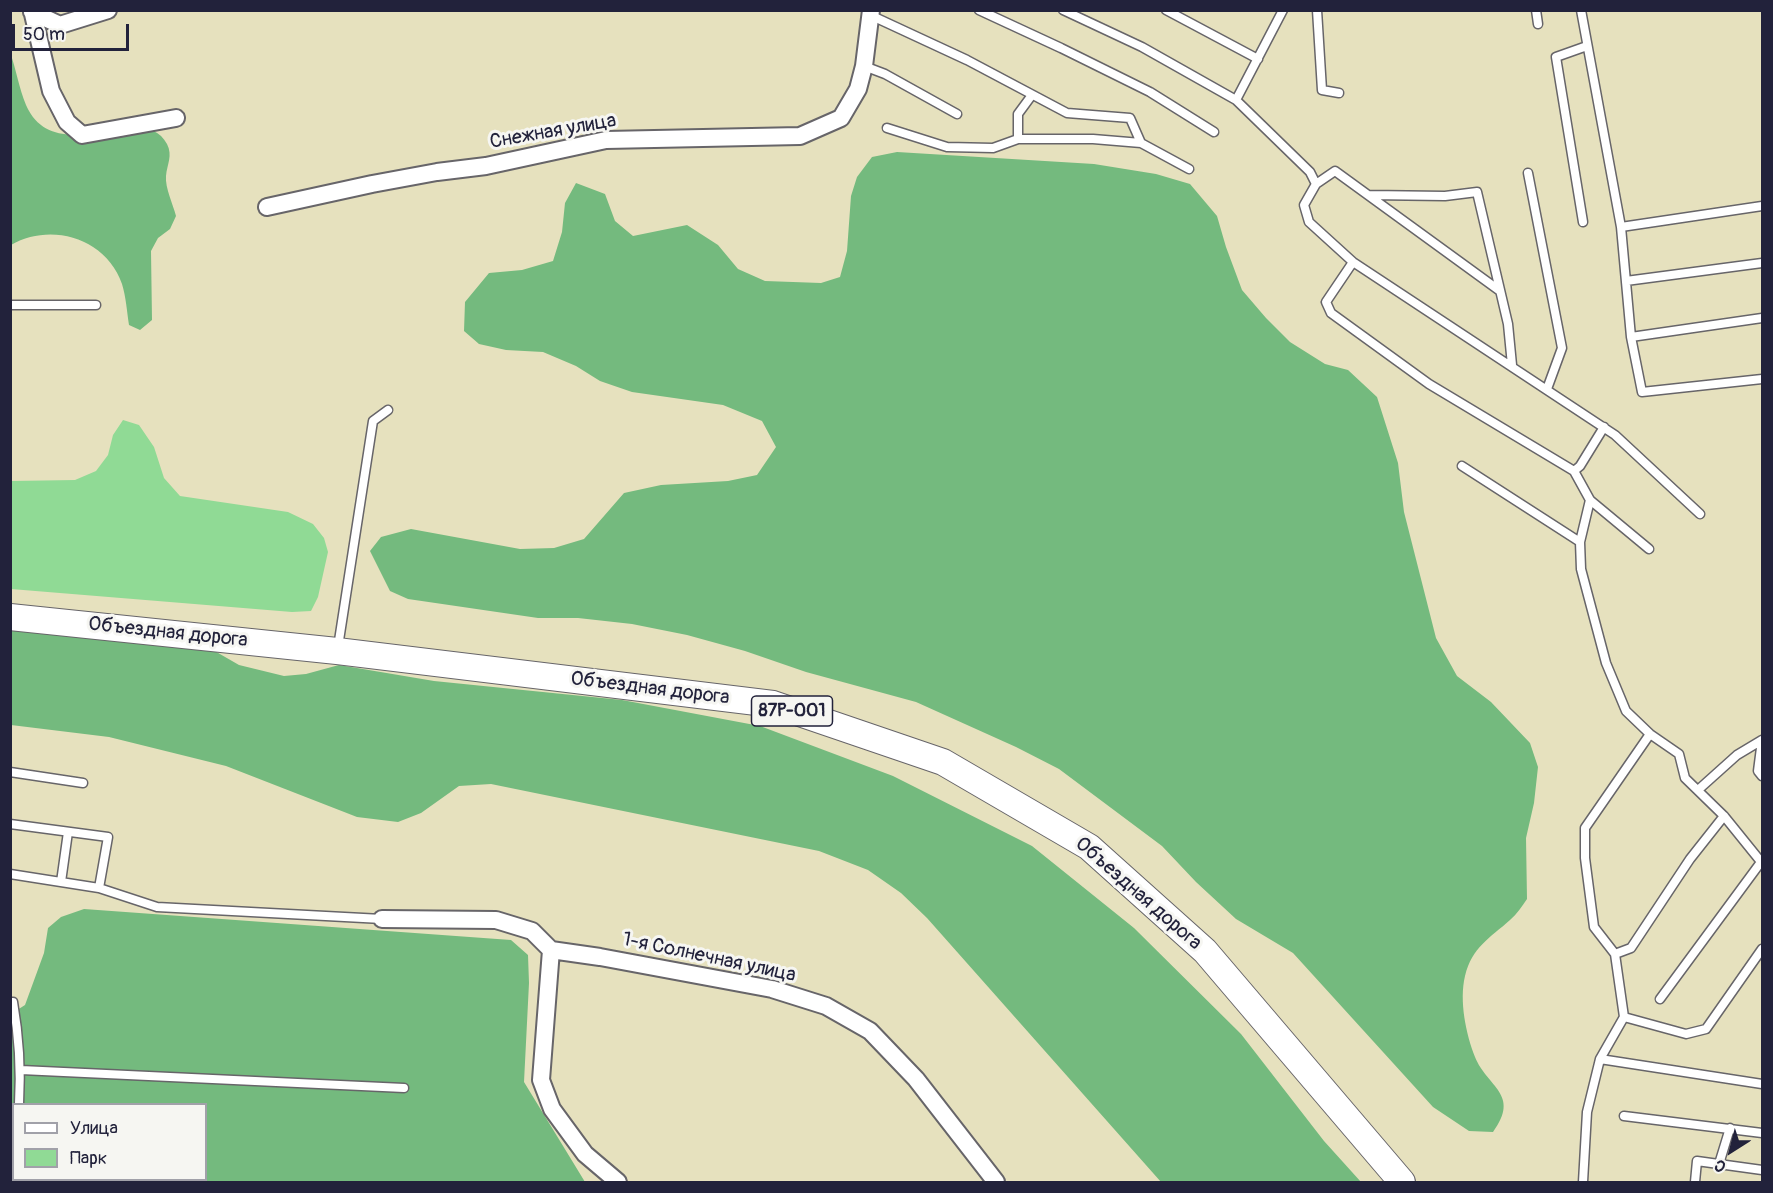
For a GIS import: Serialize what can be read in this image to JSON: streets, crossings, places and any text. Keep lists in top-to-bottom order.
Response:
{
  "streets": {
    "main road": ["Объездная дорога", "87Р-001"],
    "street": ["Снежная улица", "1-я Солнечная улица"]
  },
  "legend": ["Улица", "Парк"],
  "scale_bar": "50 m",
  "north": "bottom left"
}
